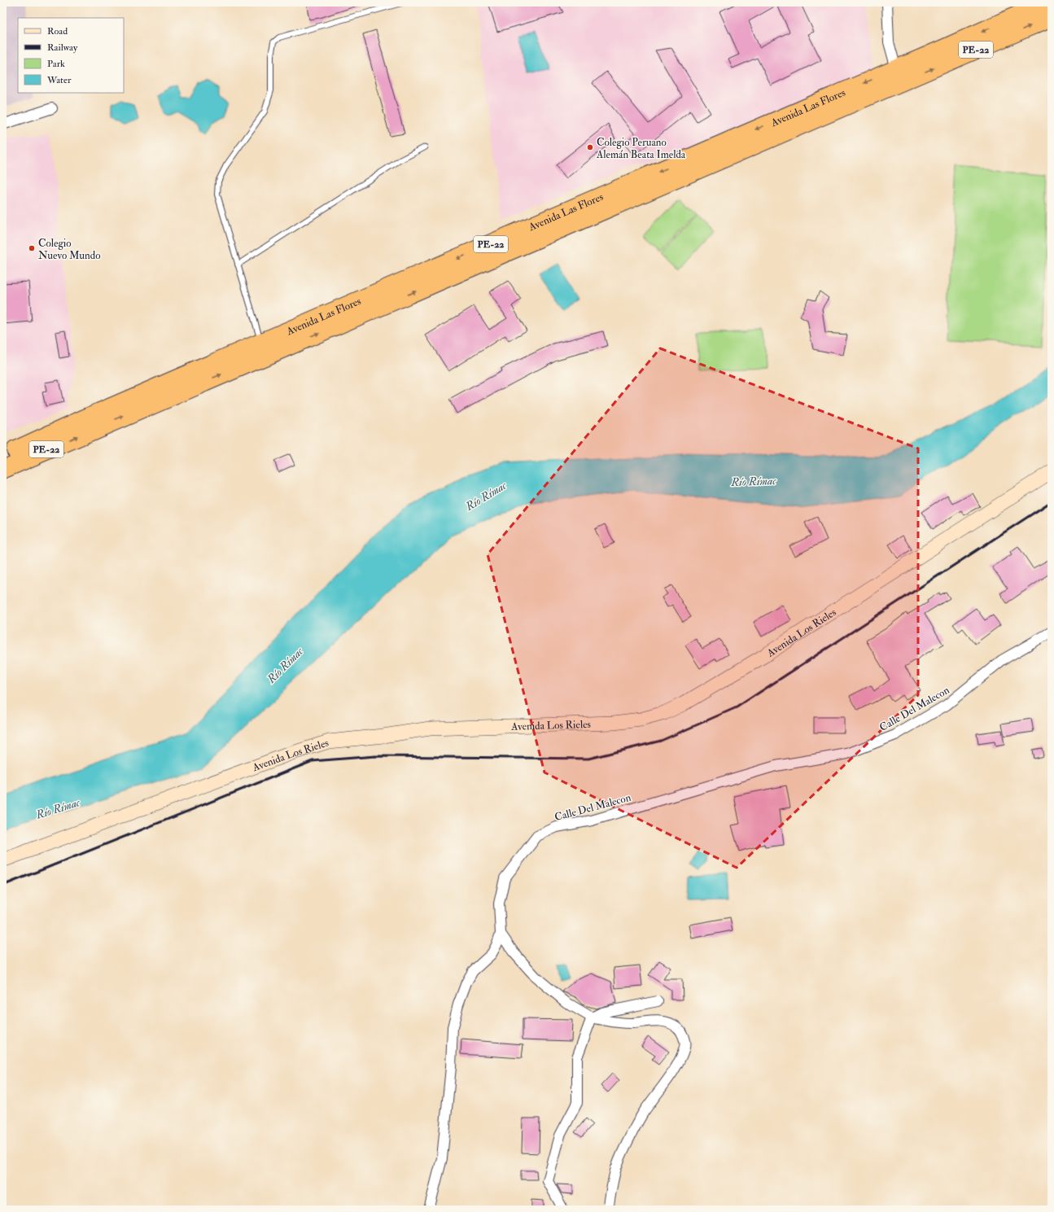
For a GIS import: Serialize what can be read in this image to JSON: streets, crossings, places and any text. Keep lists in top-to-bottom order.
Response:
{
  "streets": {
    "highway": ["PE-22", "Avenida Las Flores"],
    "street": ["Avenida Los Rieles", "Calle Del Malecon"]
  },
  "crossings": [
    ["PE-22", "Avenida Las Flores"]
  ],
  "water": ["Río Rímac"],
  "places": ["Colegio Peruano Alemán Beata Imelda", "Colegio Nuevo Mundo"],
  "legend": [
    "Road",
    "Railway",
    "Park",
    "Water"
  ]
}
